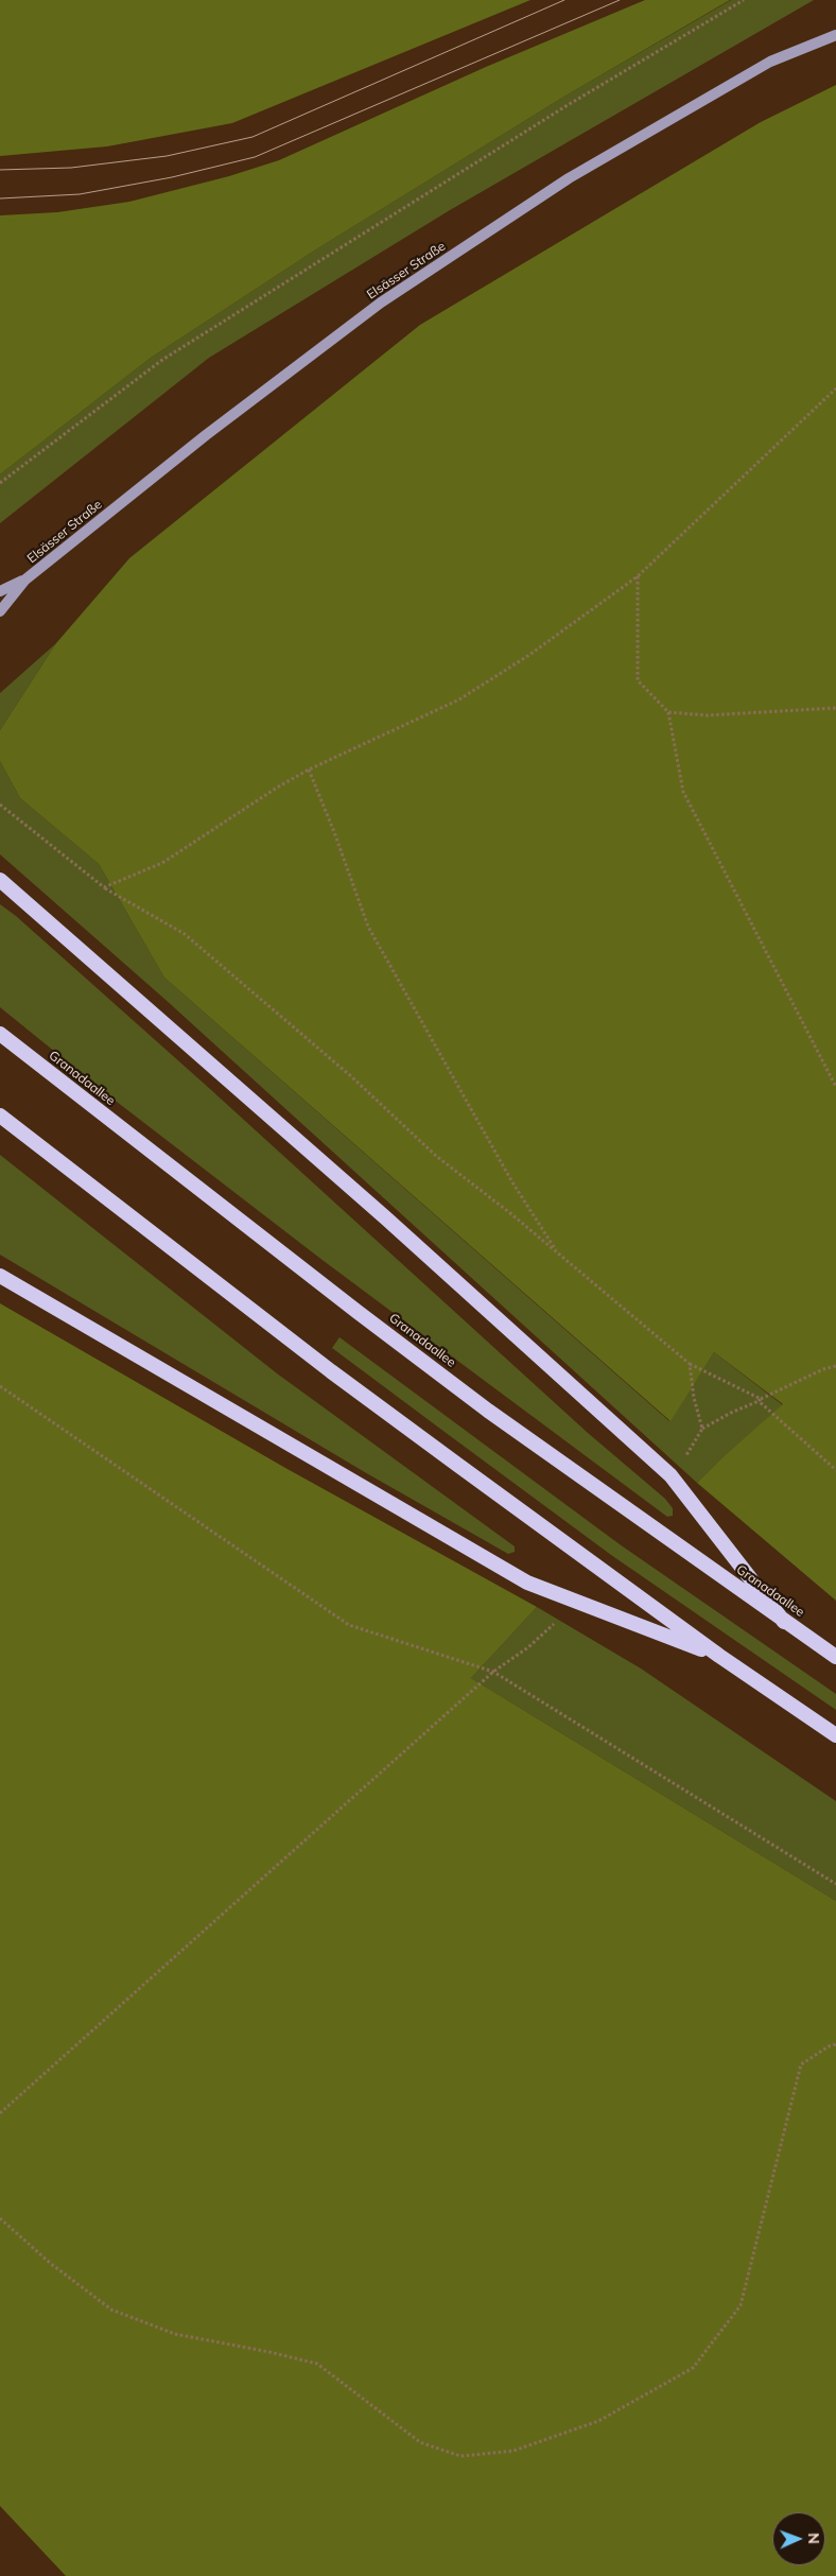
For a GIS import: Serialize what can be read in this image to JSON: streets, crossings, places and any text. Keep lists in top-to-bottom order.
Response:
{
  "streets": {
    "highway": ["Granadaallee"],
    "main road": ["Elsässer Straße"]
  },
  "north": "right"
}
